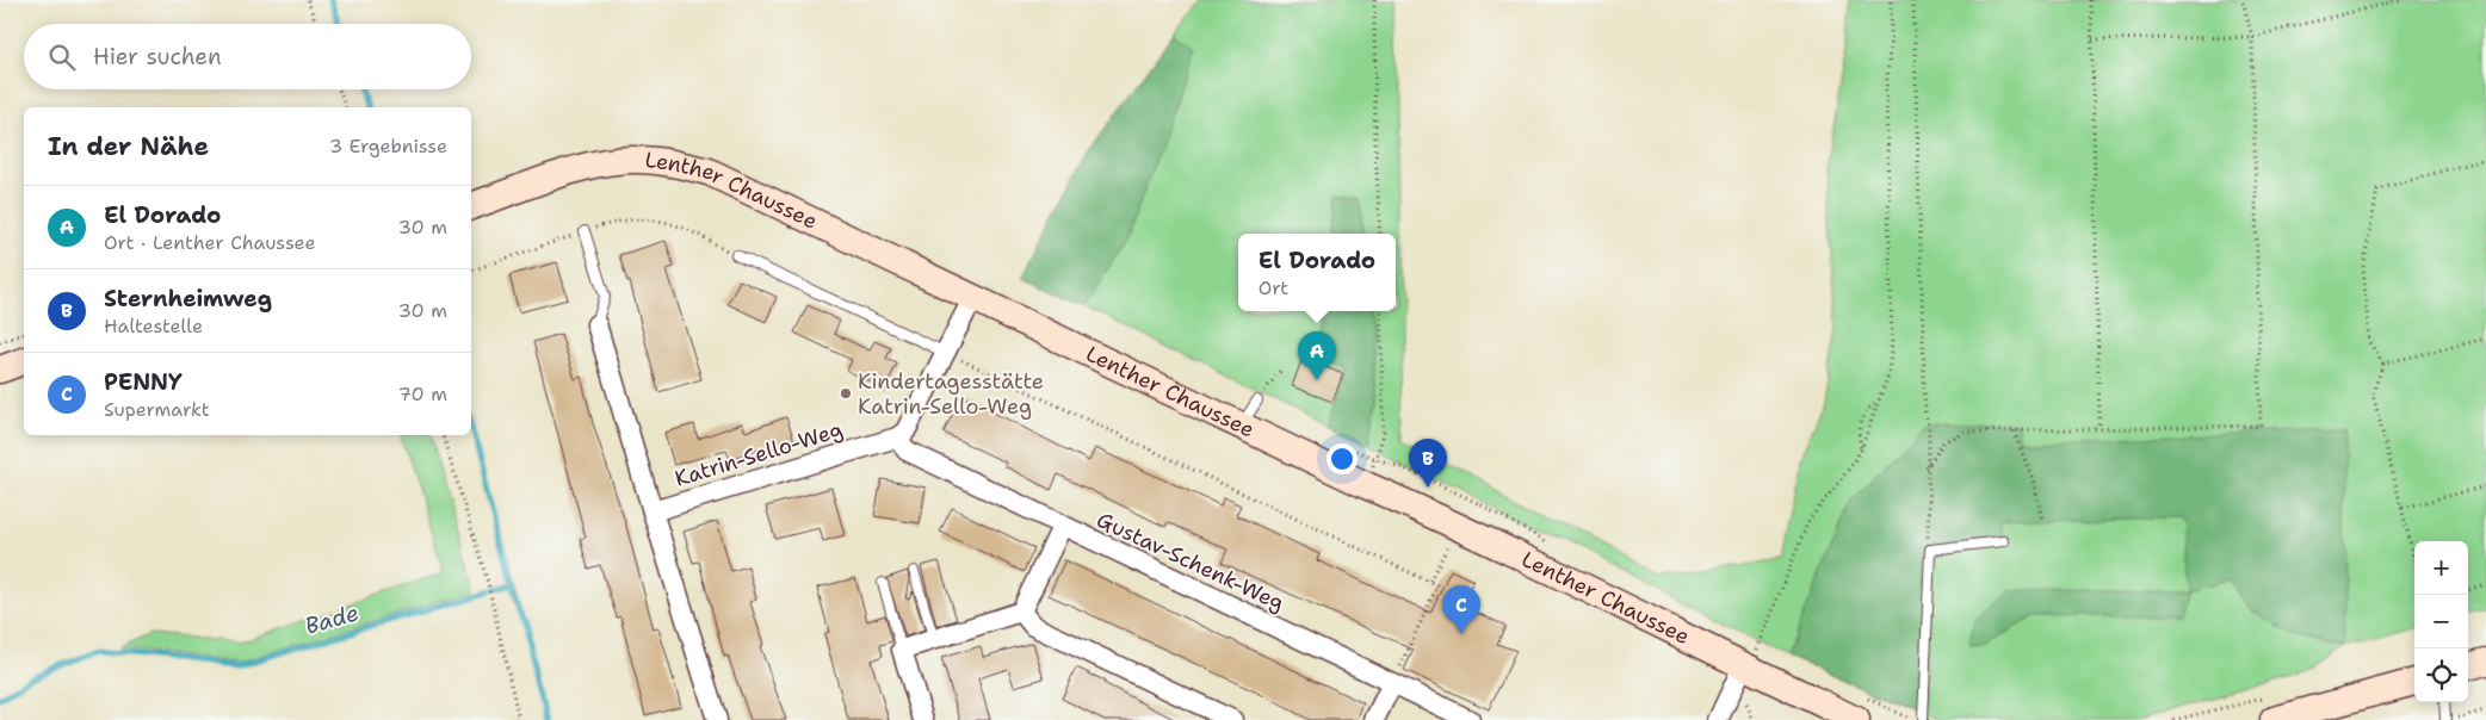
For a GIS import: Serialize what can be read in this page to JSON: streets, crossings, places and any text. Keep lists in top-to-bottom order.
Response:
{
  "streets": {
    "street": ["Lenther Chaussee", "Katrin-Sello-Weg", "Gustav-Schenk-Weg"]
  },
  "crossings": [
    ["Katrin-Sello-Weg", "Gustav-Schenk-Weg"]
  ],
  "water": ["Bade"],
  "places": ["Kindertagesstätte Katrin-Sello-Weg"],
  "page": {
    "search": "Hier suchen",
    "heading": ["In der Nähe", "3 Ergebnisse"],
    "list": [
      {
        "mark": "A",
        "name": "El Dorado",
        "note": "Ort · Lenther Chaussee",
        "value": "30 m"
      },
      {
        "mark": "B",
        "name": "Sternheimweg",
        "note": "Haltestelle",
        "value": "30 m"
      },
      {
        "mark": "C",
        "name": "PENNY",
        "note": "Supermarkt",
        "value": "70 m"
      }
    ],
    "popup": ["El Dorado", "Ort"],
    "pins": ["A", "B", "C"],
    "map_buttons": ["+", "−"]
  }
}
